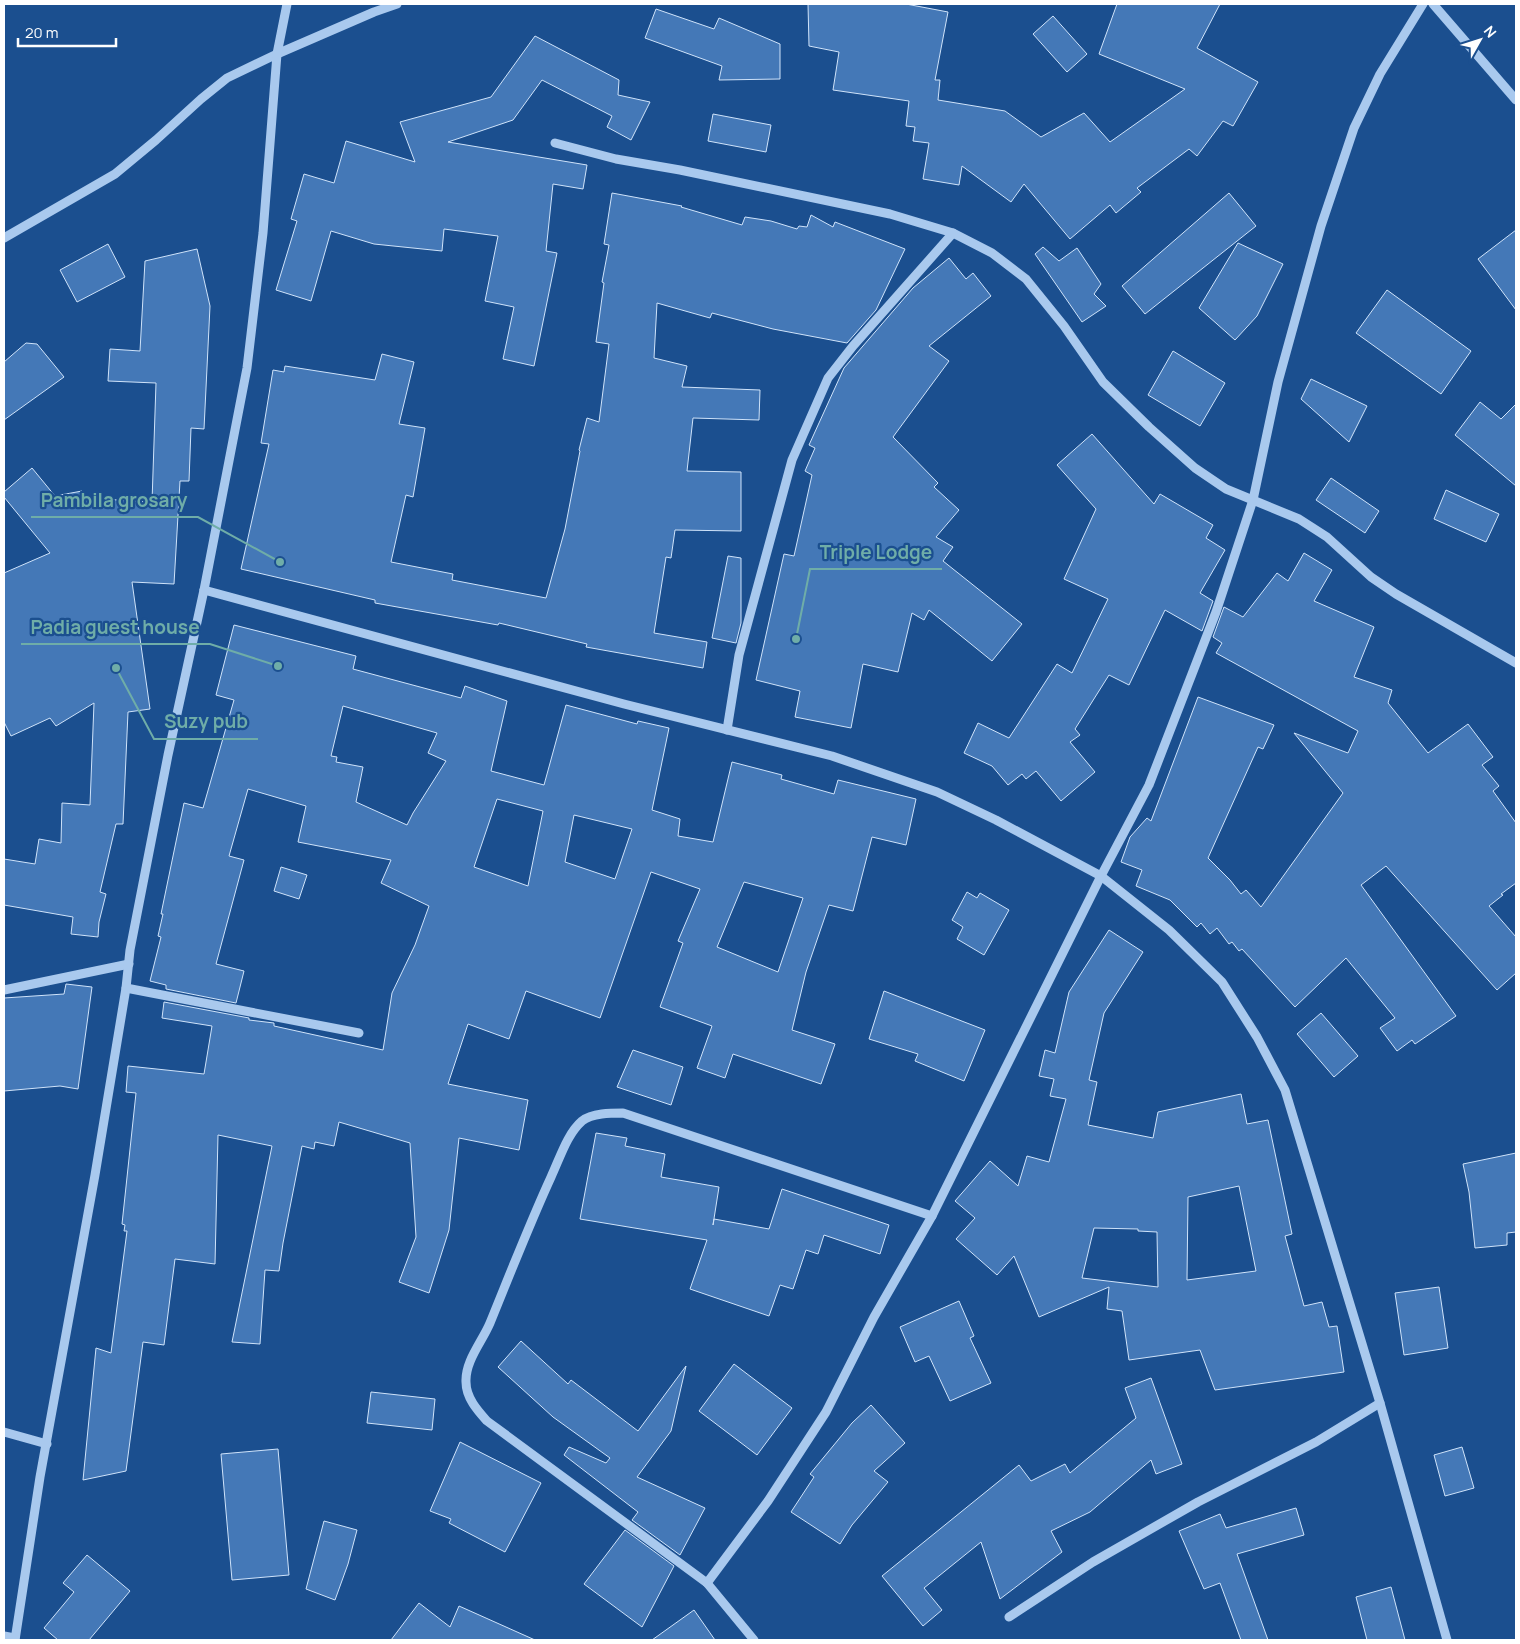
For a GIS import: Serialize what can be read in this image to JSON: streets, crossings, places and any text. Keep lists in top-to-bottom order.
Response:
{
  "places": [
    "Pambila grosary",
    "Triple Lodge",
    "Padia guest house",
    "Suzy pub"
  ],
  "scale_bar": "20 m",
  "north": "top right"
}
